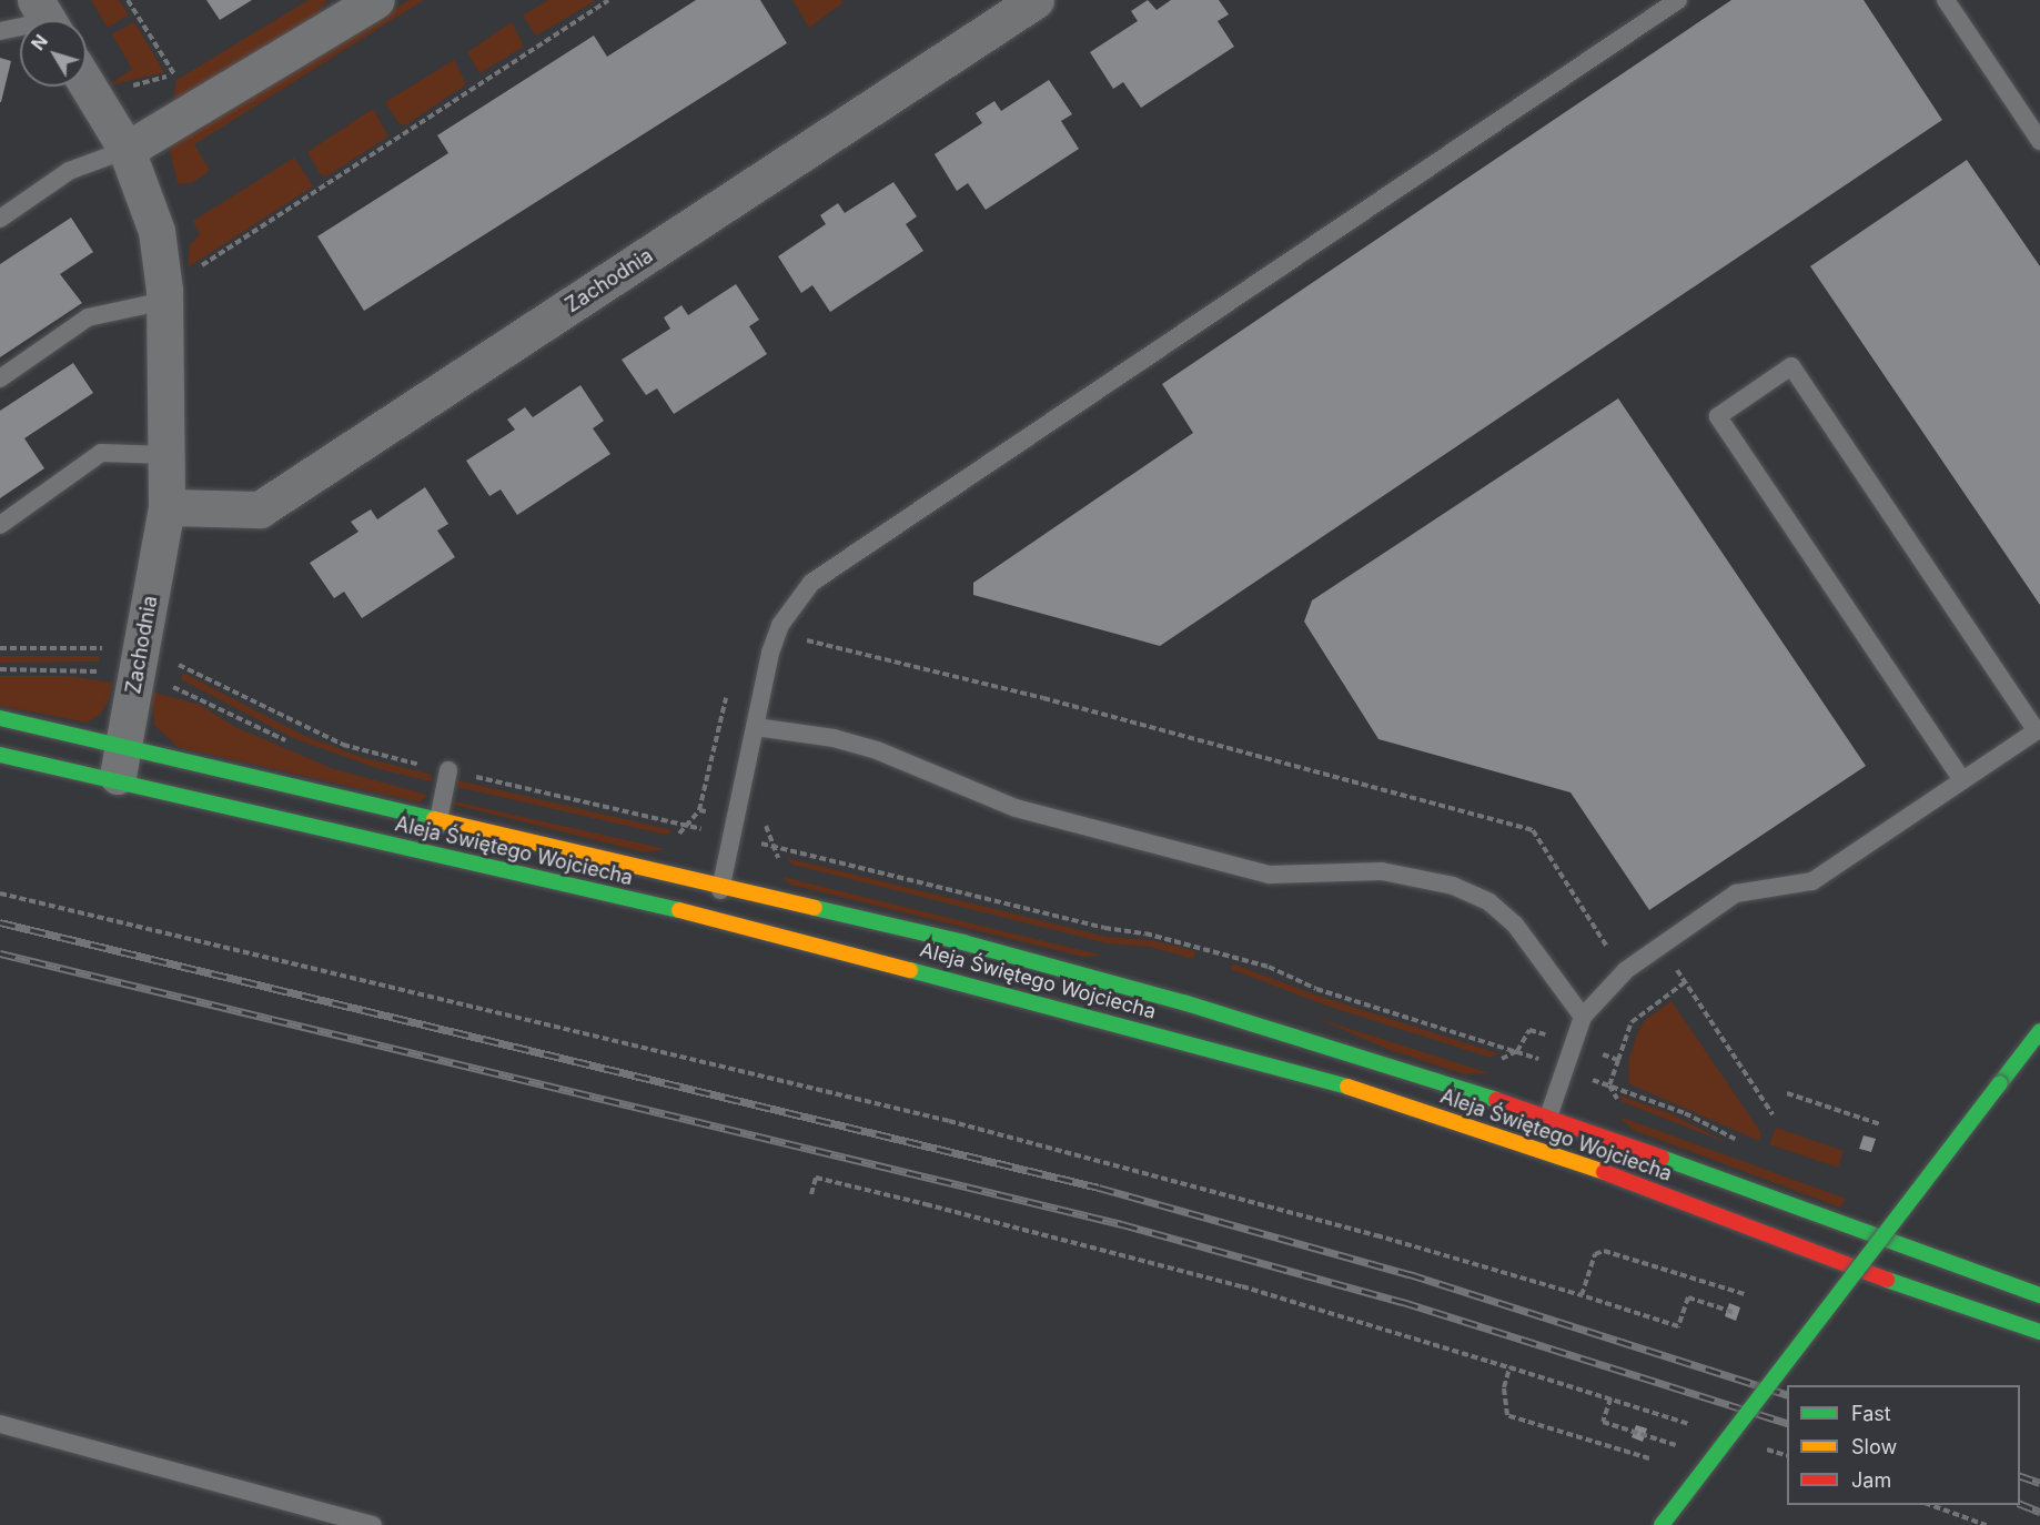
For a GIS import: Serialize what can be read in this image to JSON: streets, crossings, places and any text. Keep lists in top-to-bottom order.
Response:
{
  "streets": {
    "street": ["Zachodnia", "Aleja Świętego Wojciecha"]
  },
  "crossings": [
    ["Zachodnia", "Aleja Świętego Wojciecha"]
  ],
  "legend": ["Fast", "Slow", "Jam"],
  "north": "top left"
}
